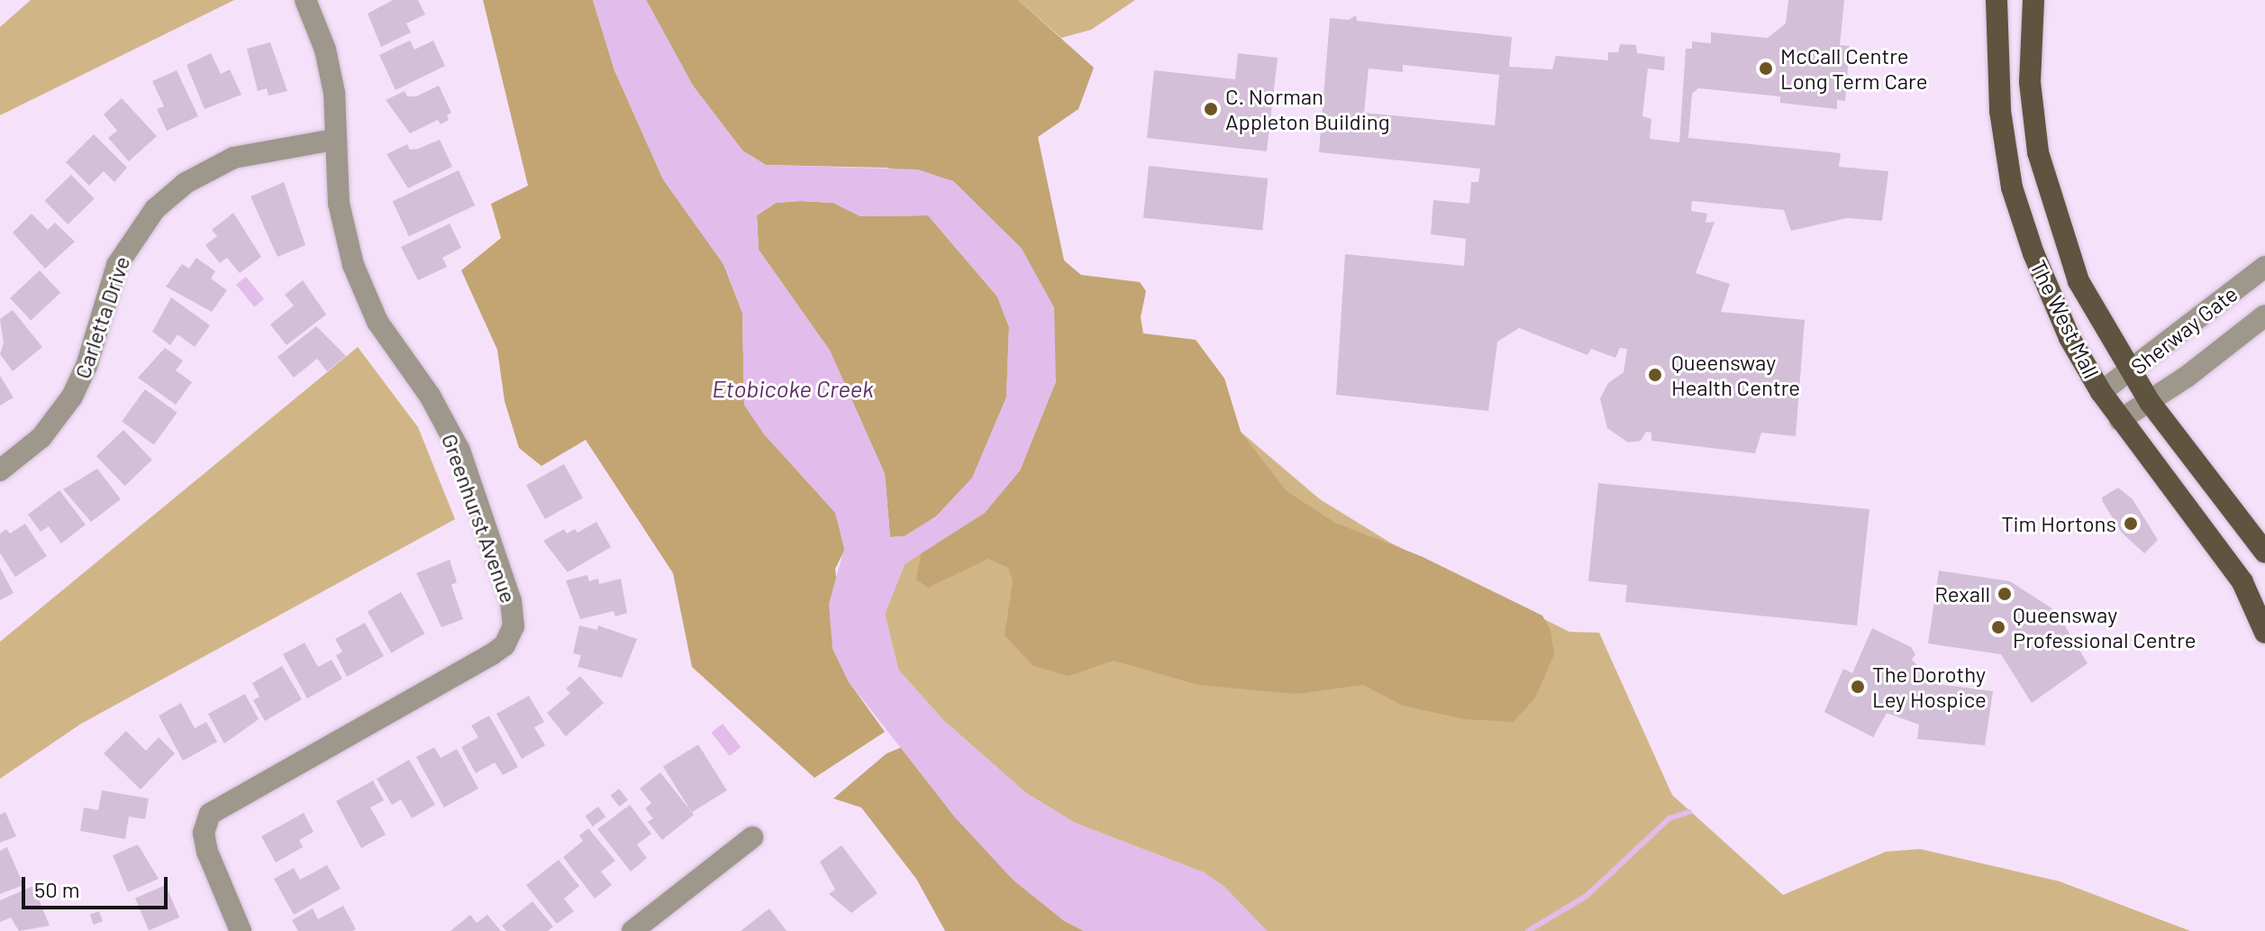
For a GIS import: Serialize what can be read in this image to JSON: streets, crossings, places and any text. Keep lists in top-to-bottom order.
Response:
{
  "streets": {
    "main road": ["The West Mall"],
    "street": ["Carletta Drive", "Sherway Gate", "Greenhurst Avenue"]
  },
  "crossings": [
    ["Carletta Drive", "Greenhurst Avenue"],
    ["The West Mall", "Sherway Gate"]
  ],
  "water": ["Etobicoke Creek"],
  "places": [
    "McCall Centre Long Term Care",
    "C. Norman Appleton Building",
    "Queensway Health Centre",
    "Tim Hortons",
    "Rexall",
    "Queensway Professional Centre",
    "The Dorothy Ley Hospice"
  ],
  "scale_bar": "50 m"
}
